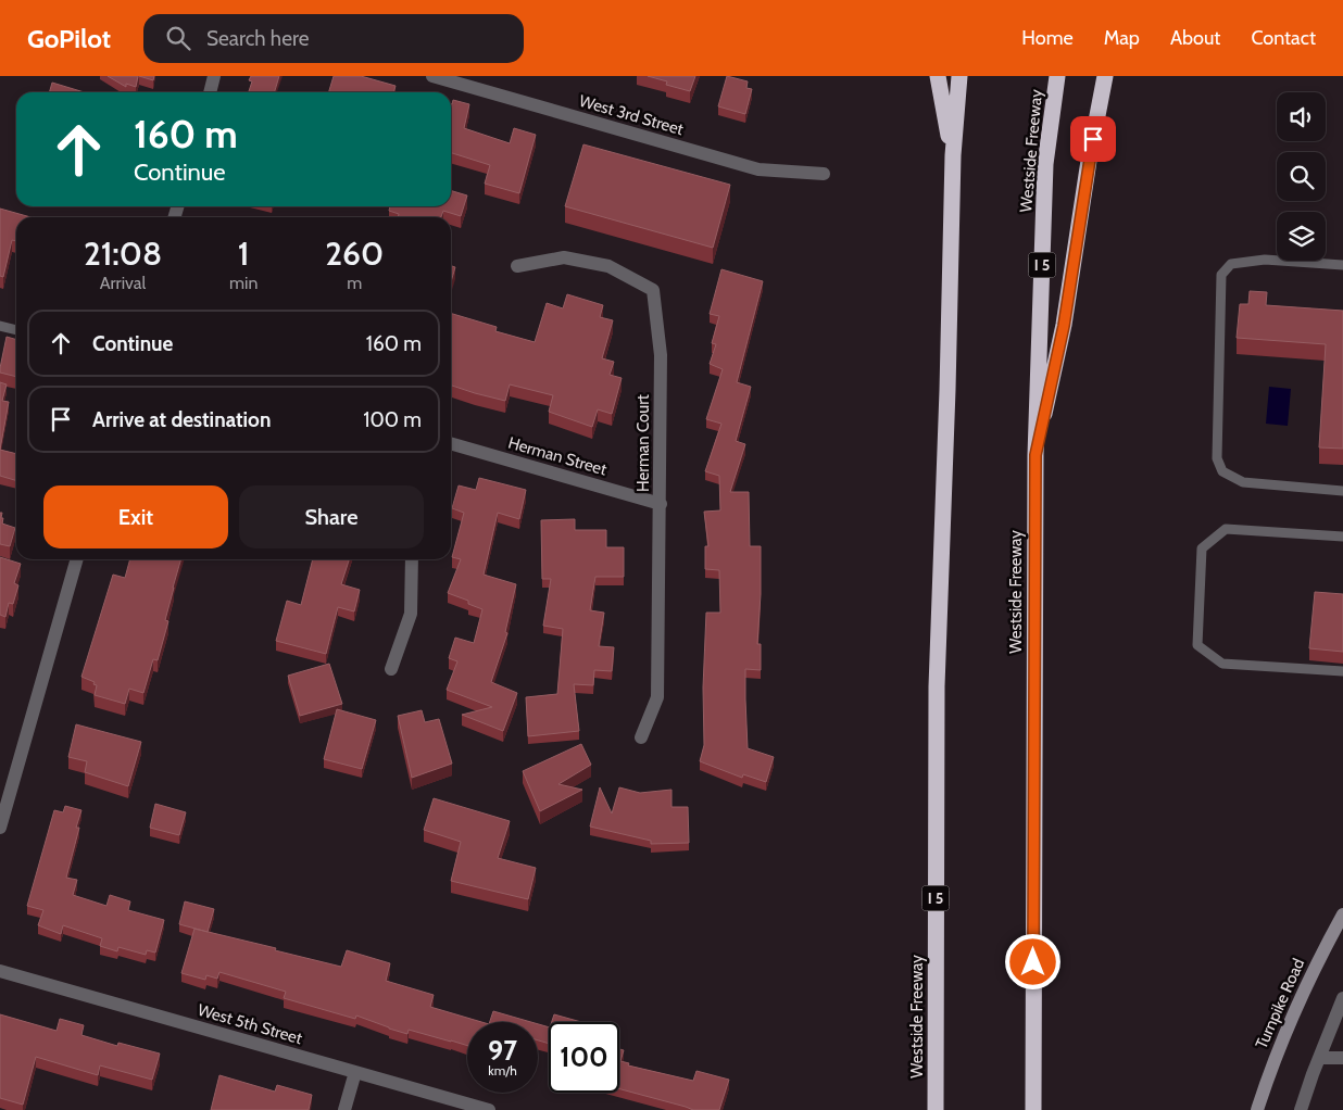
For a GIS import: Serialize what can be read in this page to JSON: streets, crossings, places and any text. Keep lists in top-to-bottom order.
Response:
{
  "streets": {
    "highway": ["Westside Freeway", "I 5"],
    "street": [
      "West 3rd Street",
      "Herman Court",
      "Herman Street",
      "Turnpike Road",
      "West 5th Street"
    ]
  },
  "crossings": [
    ["Herman Court", "Herman Street"]
  ],
  "page": {
    "header": "GoPilot",
    "search": "Search here",
    "nav": [
      "Home",
      "Map",
      "About",
      "Contact"
    ],
    "turn": ["160 m", "Continue"],
    "eta": [
      "21:08",
      "Arrival",
      "1",
      "min",
      "260",
      "m"
    ],
    "list": [
      {
        "name": "Continue",
        "value": "160 m"
      },
      {
        "name": "Arrive at destination",
        "value": "100 m"
      }
    ],
    "buttons": ["Exit", "Share"],
    "speed": "97 km/h",
    "limit": "100"
  }
}
